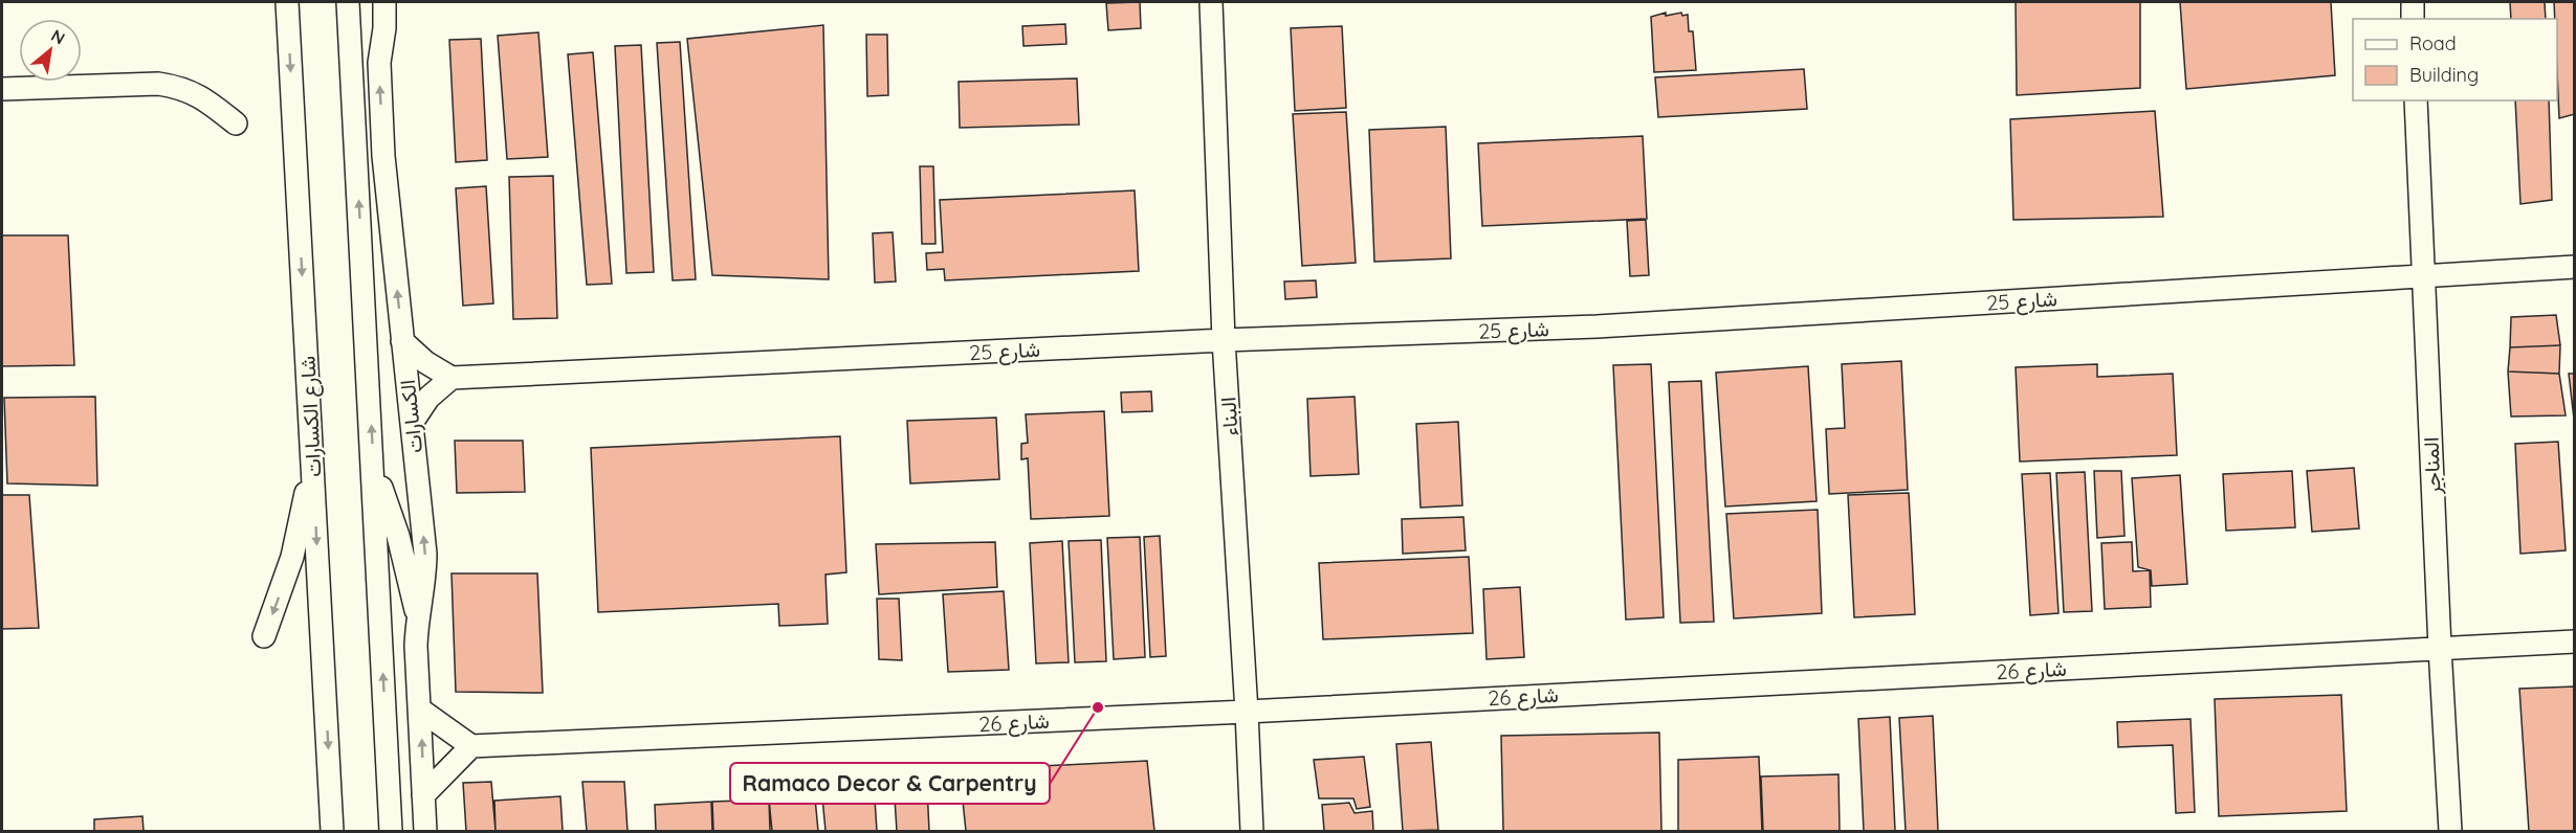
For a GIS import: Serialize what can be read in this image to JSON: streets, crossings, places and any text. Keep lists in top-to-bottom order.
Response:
{
  "streets": {
    "street": [
      "شارع 25",
      "شارع الكسارات",
      "الكسارات",
      "البناء",
      "المناجر",
      "شارع 26"
    ]
  },
  "crossings": [
    ["شارع 25", "البناء"],
    ["شارع 25", "المناجر"],
    ["البناء", "شارع 26"],
    ["المناجر", "شارع 26"]
  ],
  "places": ["Ramaco Decor & Carpentry"],
  "legend": ["Road", "Building"],
  "north": "top right"
}
